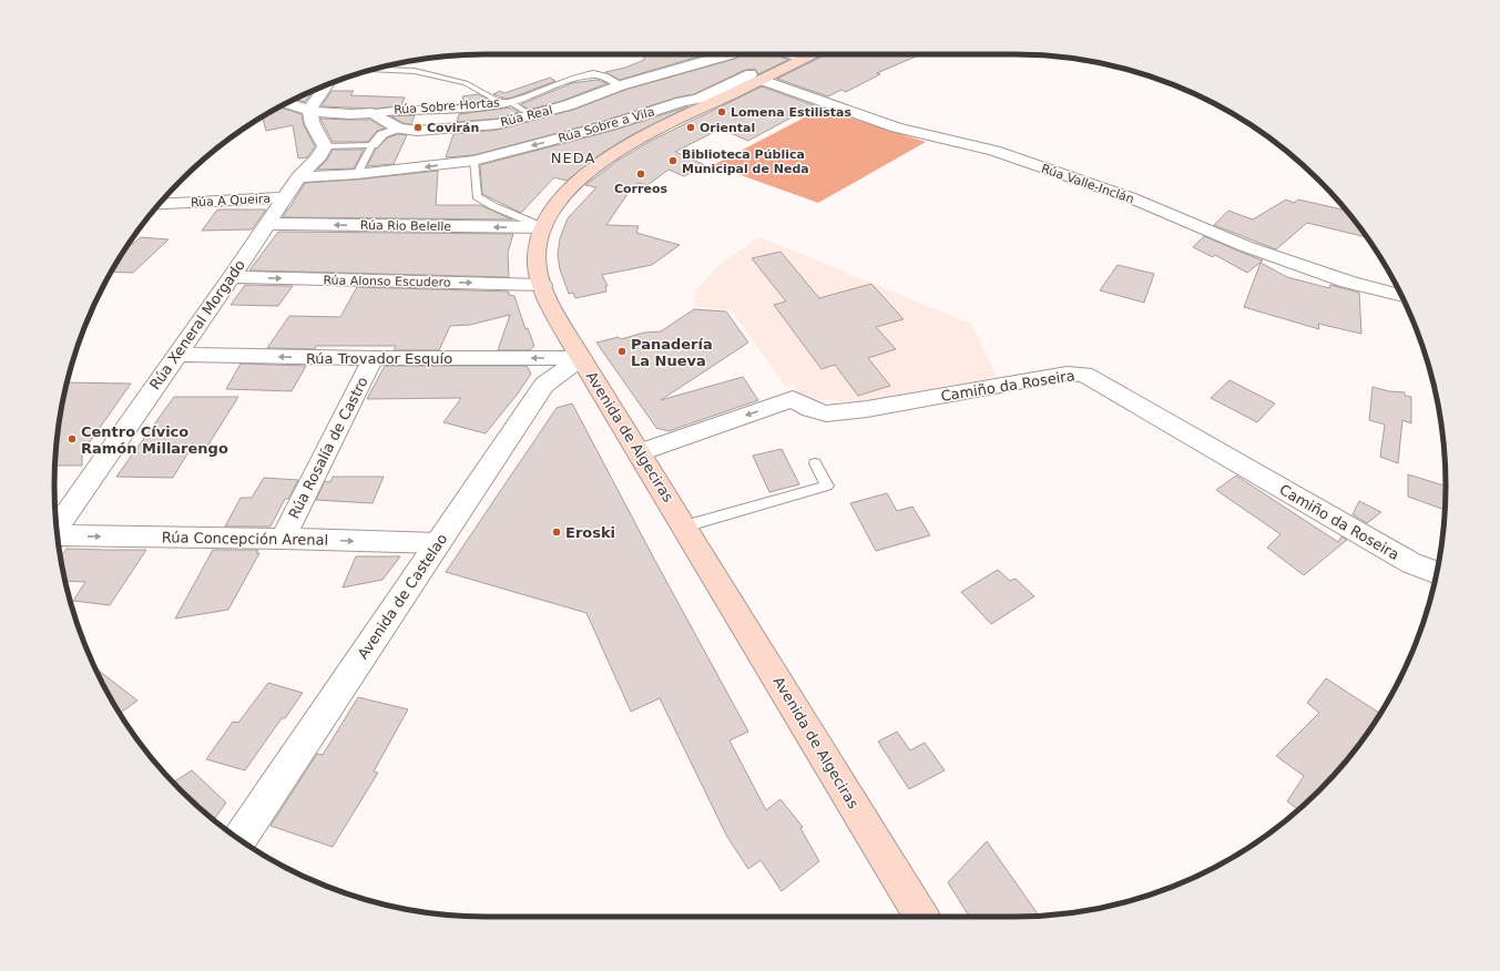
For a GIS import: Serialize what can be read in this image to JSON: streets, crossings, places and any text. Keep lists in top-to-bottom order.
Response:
{
  "streets": {
    "main road": ["Avenida de Algeciras"],
    "street": [
      "Rúa Sobre Hortas",
      "Rúa Real",
      "Rúa Sobre a Vila",
      "Rúa Valle-Inclán",
      "Rúa A Queira",
      "Rúa Rio Belelle",
      "Rúa Alonso Escudero",
      "Rúa Xeneral Morgado",
      "Rúa Trovador Esquío",
      "Camiño da Roseira",
      "Rúa Rosalía de Castro",
      "Rúa Concepción Arenal",
      "Avenida de Castelao"
    ]
  },
  "crossings": [
    ["Rúa Sobre Hortas", "Rúa Real"],
    ["Rúa Real", "Rúa Sobre a Vila"],
    ["Rúa Real", "Rúa Valle-Inclán"],
    ["Rúa Real", "Avenida de Algeciras"],
    ["Rúa Sobre a Vila", "Rúa Valle-Inclán"],
    ["Rúa Sobre a Vila", "Rúa Xeneral Morgado"],
    ["Rúa Sobre a Vila", "Avenida de Algeciras"],
    ["Rúa Valle-Inclán", "Avenida de Algeciras"],
    ["Rúa A Queira", "Rúa Xeneral Morgado"],
    ["Rúa Rio Belelle", "Rúa Xeneral Morgado"],
    ["Rúa Rio Belelle", "Avenida de Algeciras"],
    ["Rúa Alonso Escudero", "Rúa Xeneral Morgado"],
    ["Rúa Alonso Escudero", "Avenida de Algeciras"],
    ["Rúa Xeneral Morgado", "Rúa Trovador Esquío"],
    ["Rúa Trovador Esquío", "Avenida de Algeciras"],
    ["Rúa Trovador Esquío", "Rúa Rosalía de Castro"],
    ["Rúa Trovador Esquío", "Avenida de Castelao"],
    ["Camiño da Roseira", "Avenida de Algeciras"],
    ["Avenida de Algeciras", "Avenida de Castelao"],
    ["Rúa Rosalía de Castro", "Rúa Concepción Arenal"],
    ["Rúa Concepción Arenal", "Avenida de Castelao"]
  ],
  "one_way": [
    "Rúa Sobre a Vila",
    "Rúa Alonso Escudero",
    "Rúa Trovador Esquío",
    "Camiño da Roseira",
    "Rúa Concepción Arenal"
  ],
  "districts": ["NEDA"],
  "places": [
    "Lomena Estilistas",
    "Covirán",
    "Oriental",
    "Biblioteca Pública Municipal de Neda",
    "Correos",
    "Panadería La Nueva",
    "Centro Cívico Ramón Millarengo",
    "Eroski"
  ]
}
